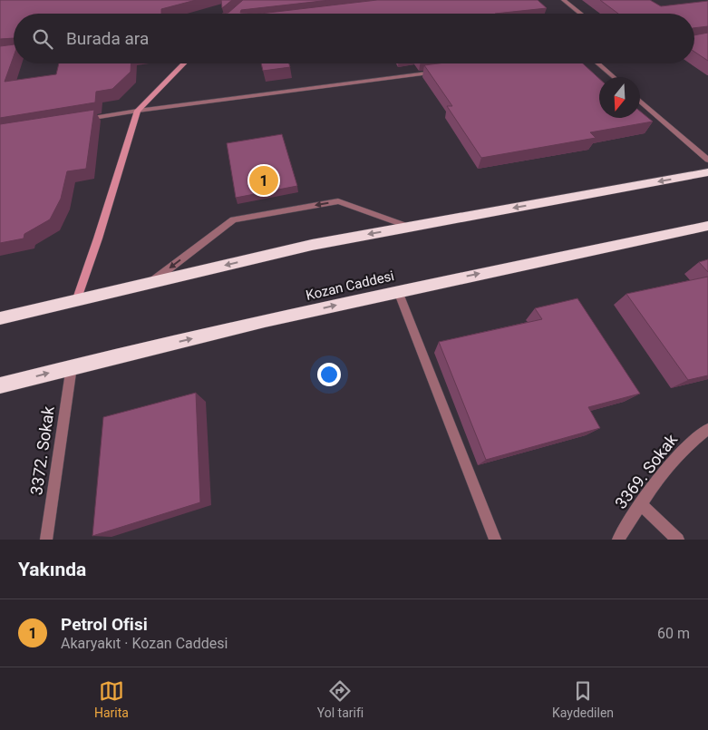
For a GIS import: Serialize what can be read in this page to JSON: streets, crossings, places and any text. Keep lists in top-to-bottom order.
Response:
{
  "streets": {
    "highway": ["Kozan Caddesi"],
    "street": ["3372. Sokak", "3369. Sokak"]
  },
  "crossings": [
    ["Kozan Caddesi", "3372. Sokak"]
  ],
  "north": "bottom",
  "page": {
    "search": "Burada ara",
    "pins": "1",
    "heading": "Yakında",
    "list": [
      {
        "mark": "1",
        "name": "Petrol Ofisi",
        "note": "Akaryakıt · Kozan Caddesi",
        "value": "60 m"
      }
    ],
    "nav": ["Harita", "Yol tarifi", "Kaydedilen"]
  }
}
